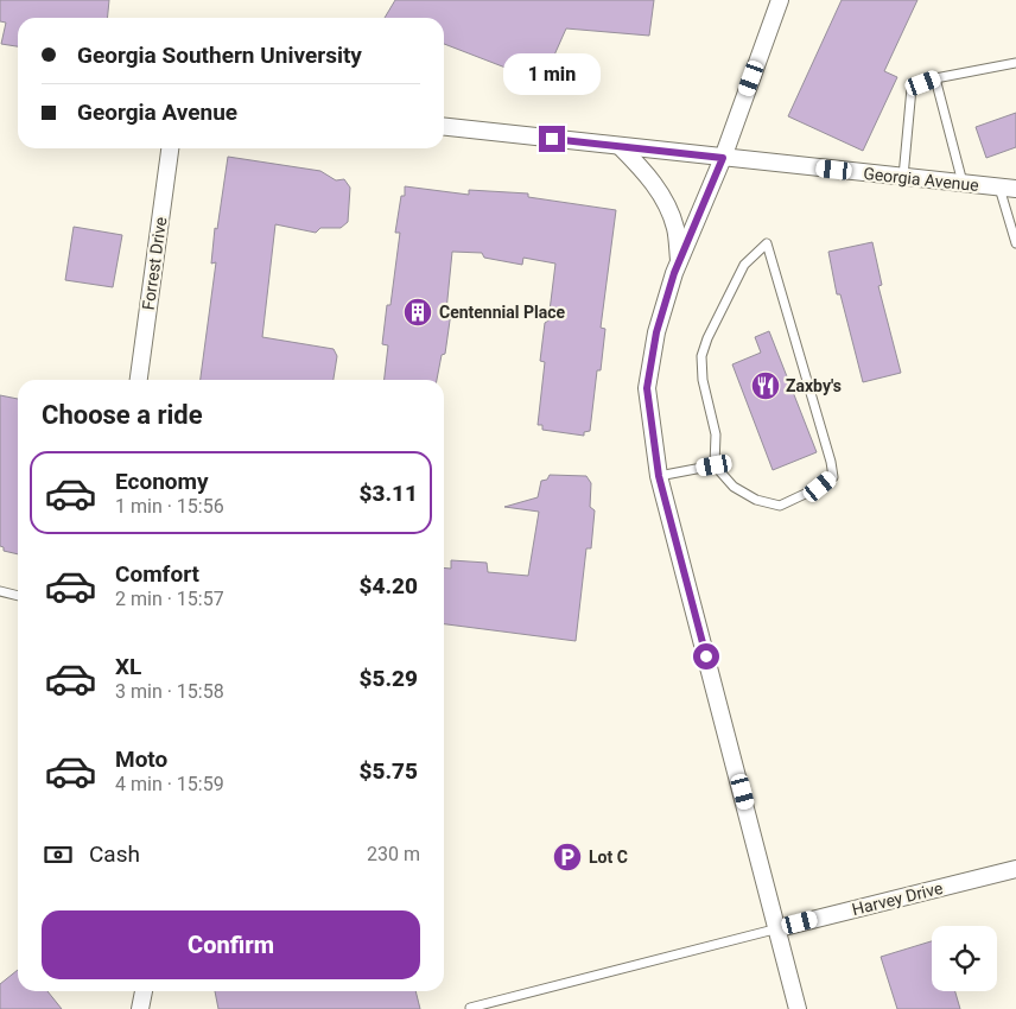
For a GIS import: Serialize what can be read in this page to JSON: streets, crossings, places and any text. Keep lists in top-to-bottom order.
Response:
{
  "streets": {
    "street": ["Georgia Avenue", "Forrest Drive", "Harvey Drive"]
  },
  "places": {
    "building": ["Centennial Place"],
    "restaurant": ["Zaxby's"],
    "parking": ["Lot C"]
  },
  "page": {
    "banner": ["Georgia Southern University", "Georgia Avenue"],
    "bubble": "1 min",
    "heading": "Choose a ride",
    "list": [
      {
        "name": "Economy",
        "note": "1 min · 15:56",
        "value": "$3.11"
      },
      {
        "name": "Comfort",
        "note": "2 min · 15:57",
        "value": "$4.20"
      },
      {
        "name": "XL",
        "note": "3 min · 15:58",
        "value": "$5.29"
      },
      {
        "name": "Moto",
        "note": "4 min · 15:59",
        "value": "$5.75"
      }
    ],
    "pay": ["Cash", "230 m"],
    "buttons": "Confirm"
  }
}
